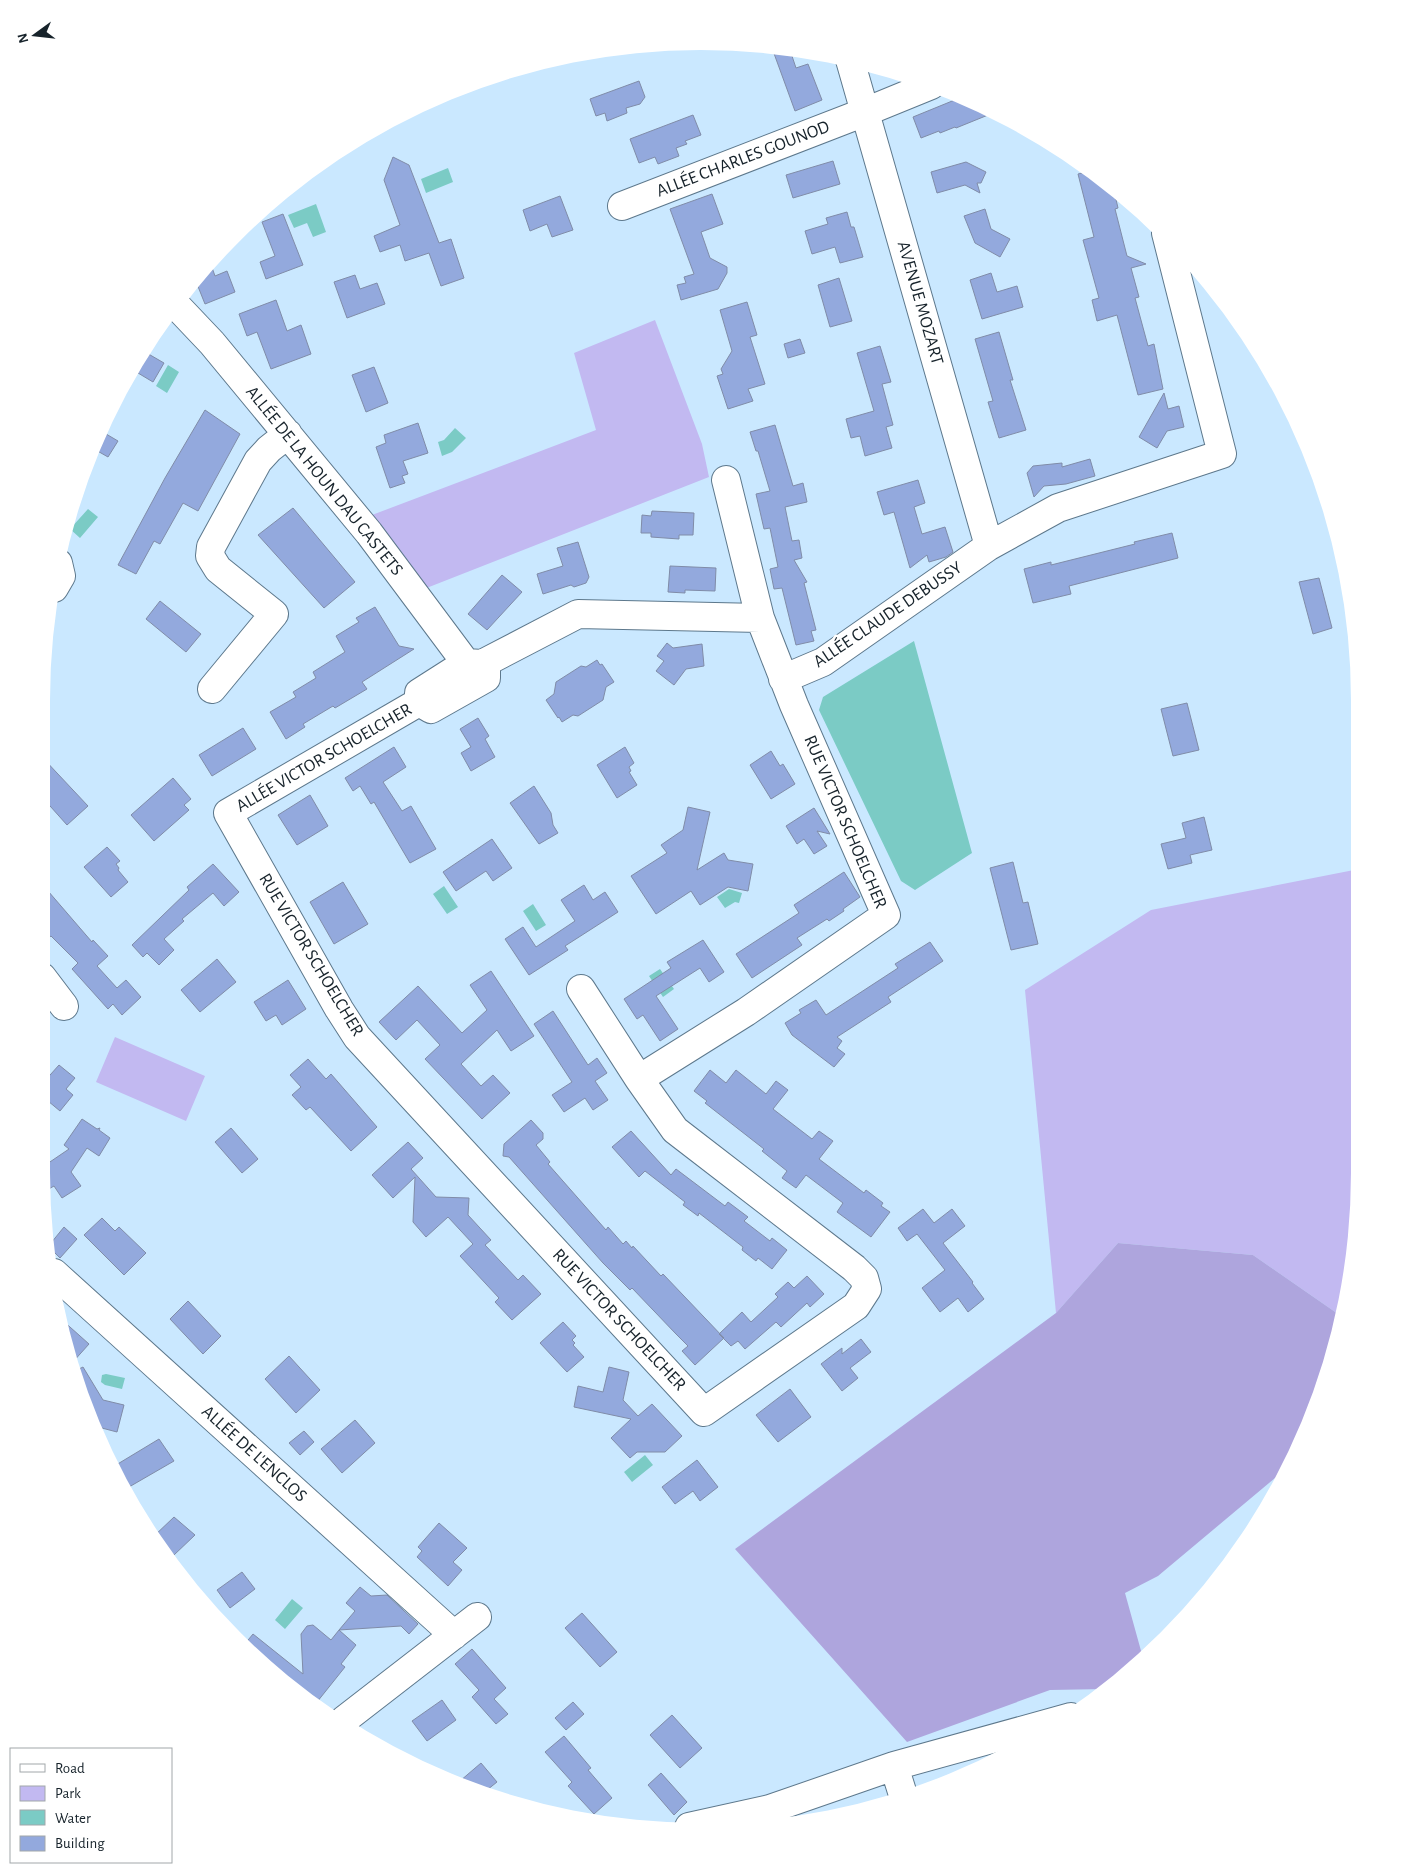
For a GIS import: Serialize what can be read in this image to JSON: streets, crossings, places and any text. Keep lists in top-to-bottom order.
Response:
{
  "streets": {
    "street": [
      "ALLÉE CHARLES GOUNOD",
      "AVENUE MOZART",
      "ALLÉE DE LA HOUN DAU CASTETS",
      "ALLÉE CLAUDE DEBUSSY",
      "ALLÉE VICTOR SCHOELCHER",
      "RUE VICTOR SCHOELCHER",
      "ALLÉE DE L'ENCLOS"
    ]
  },
  "crossings": [
    ["ALLÉE CHARLES GOUNOD", "AVENUE MOZART"],
    ["AVENUE MOZART", "ALLÉE CLAUDE DEBUSSY"],
    ["ALLÉE DE LA HOUN DAU CASTETS", "ALLÉE VICTOR SCHOELCHER"],
    ["ALLÉE CLAUDE DEBUSSY", "RUE VICTOR SCHOELCHER"],
    ["ALLÉE VICTOR SCHOELCHER", "RUE VICTOR SCHOELCHER"]
  ],
  "legend": [
    "Road",
    "Park",
    "Water",
    "Building"
  ],
  "north": "left"
}
